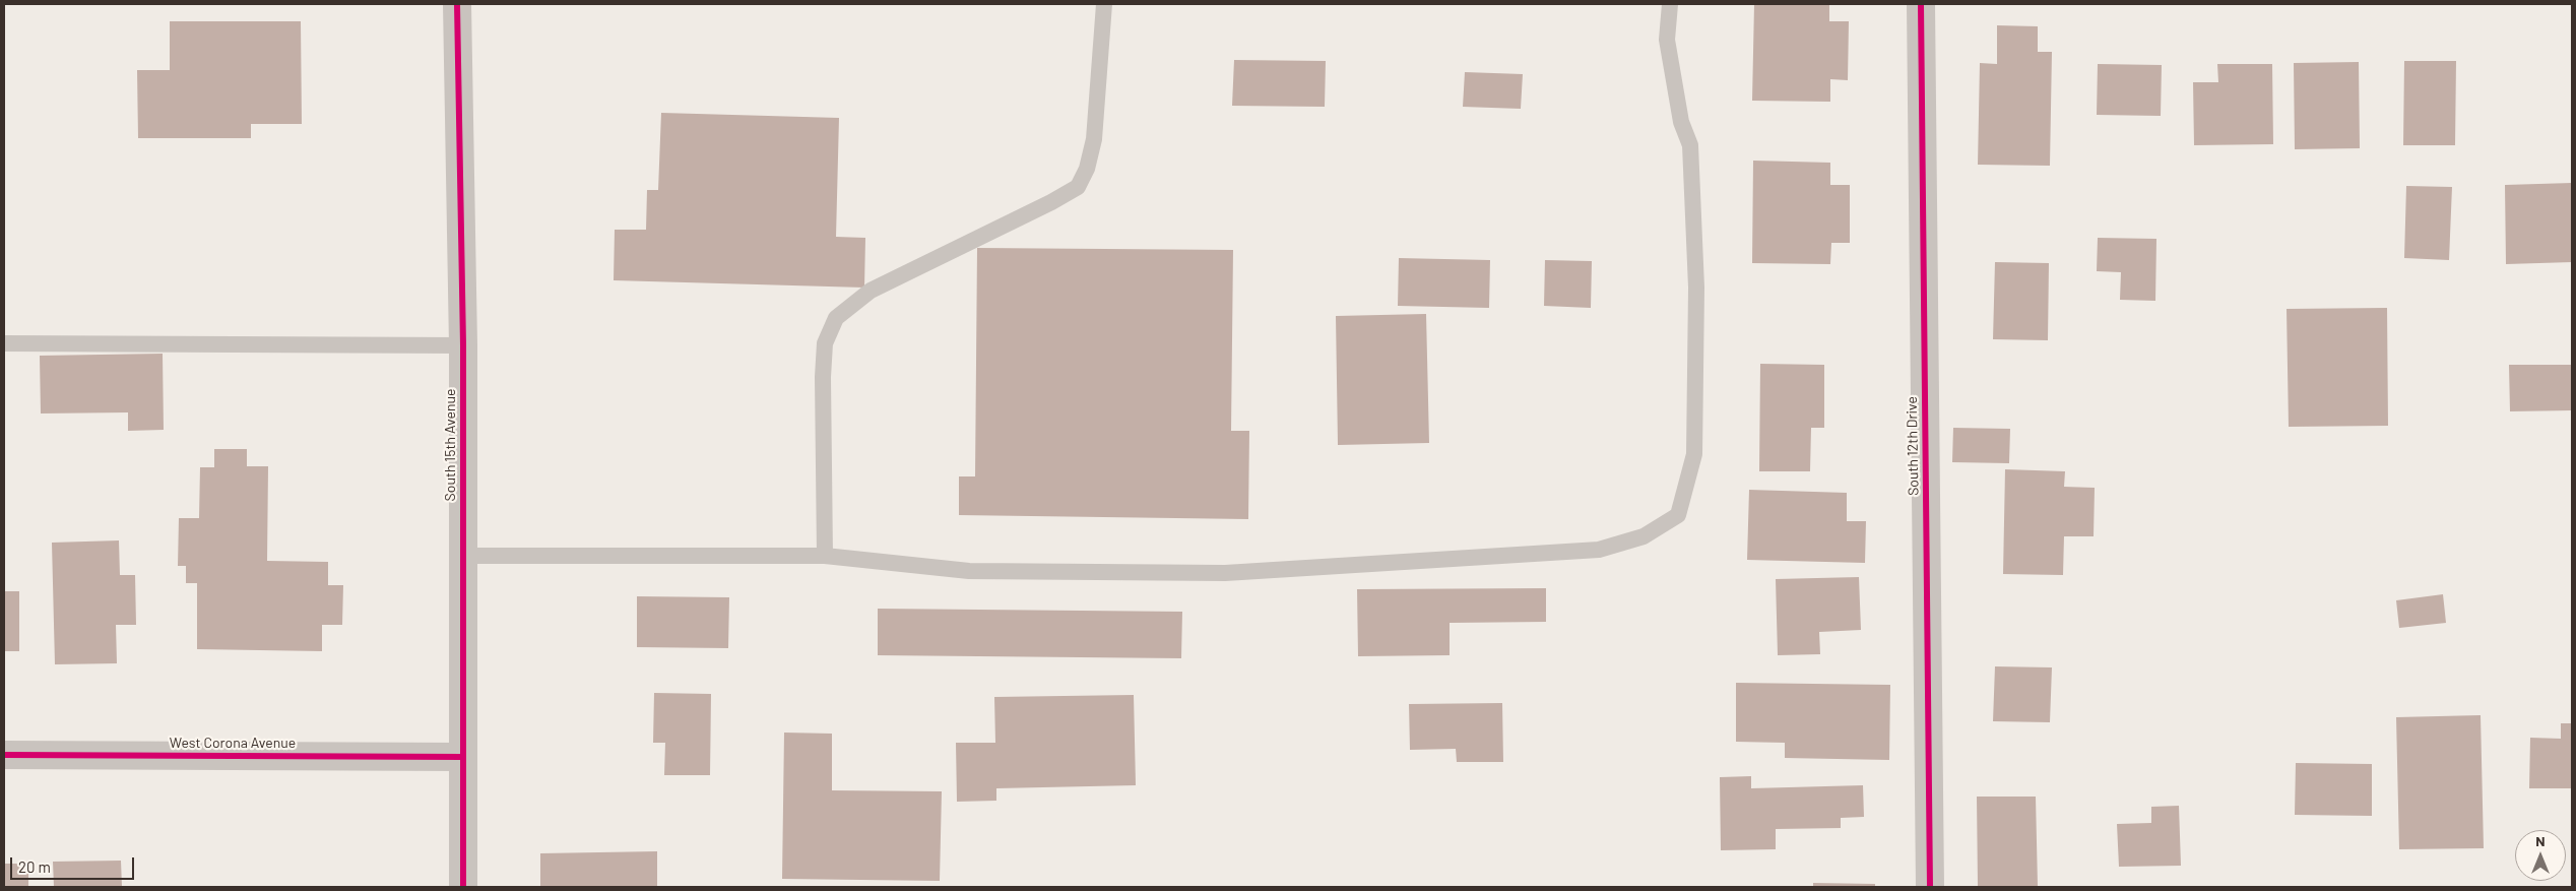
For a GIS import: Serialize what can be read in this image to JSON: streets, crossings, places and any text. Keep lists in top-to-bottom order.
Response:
{
  "streets": {
    "street": ["South 15th Avenue", "South 12th Drive", "West Corona Avenue"]
  },
  "crossings": [
    ["South 15th Avenue", "West Corona Avenue"]
  ],
  "scale_bar": "20 m",
  "north": "top"
}
